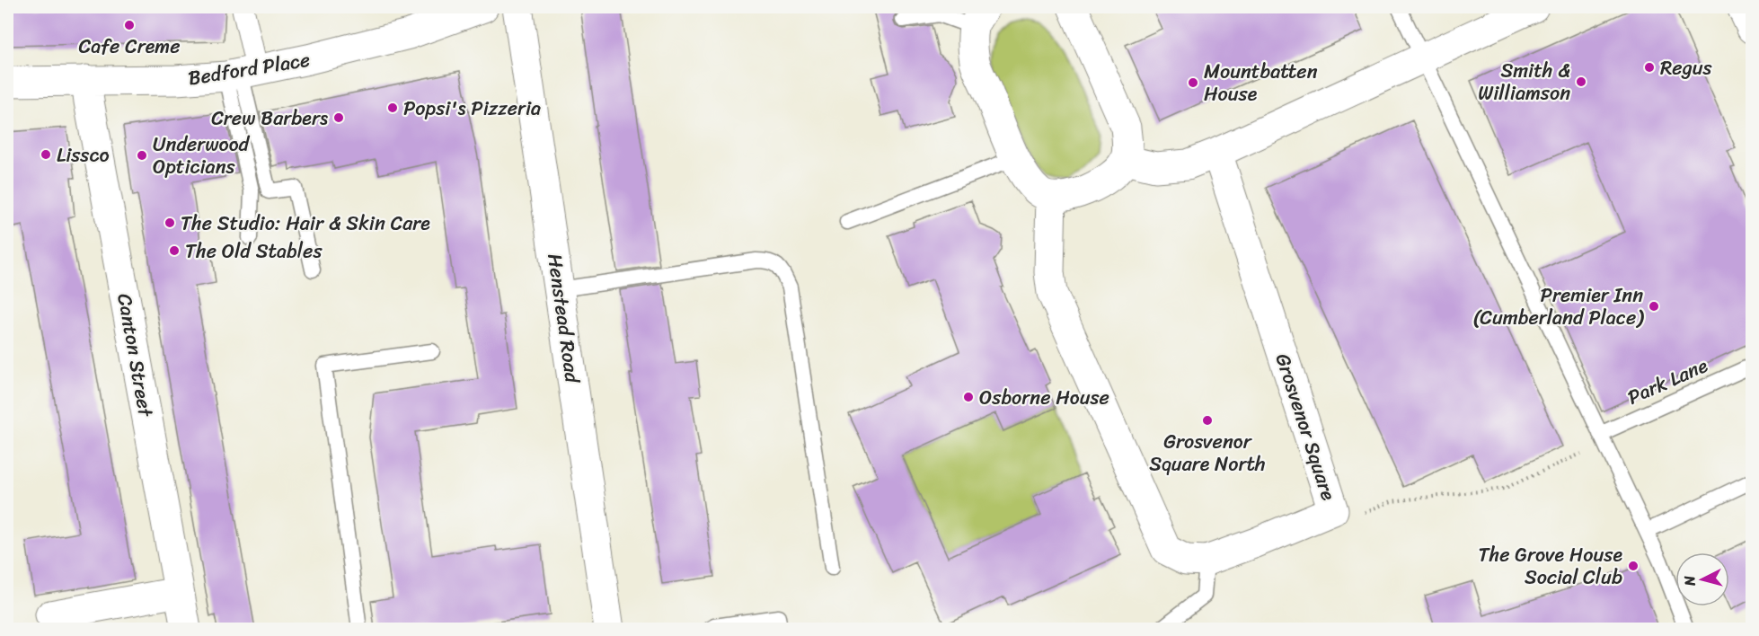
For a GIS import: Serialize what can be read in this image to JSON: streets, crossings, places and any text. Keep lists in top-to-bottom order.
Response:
{
  "streets": {
    "street": [
      "Bedford Place",
      "Henstead Road",
      "Canton Street",
      "Grosvenor Square"
    ],
    "lane": ["Park Lane"]
  },
  "crossings": [
    ["Bedford Place", "Canton Street"]
  ],
  "places": [
    "Cafe Creme",
    "Regus",
    "Smith & Williamson",
    "Mountbatten House",
    "Popsi's Pizzeria",
    "Crew Barbers",
    "Lissco",
    "Underwood Opticians",
    "The Studio: Hair & Skin Care",
    "The Old Stables",
    "Premier Inn (Cumberland Place)",
    "Osborne House",
    "Grosvenor Square North",
    "The Grove House Social Club"
  ],
  "north": "left"
}
